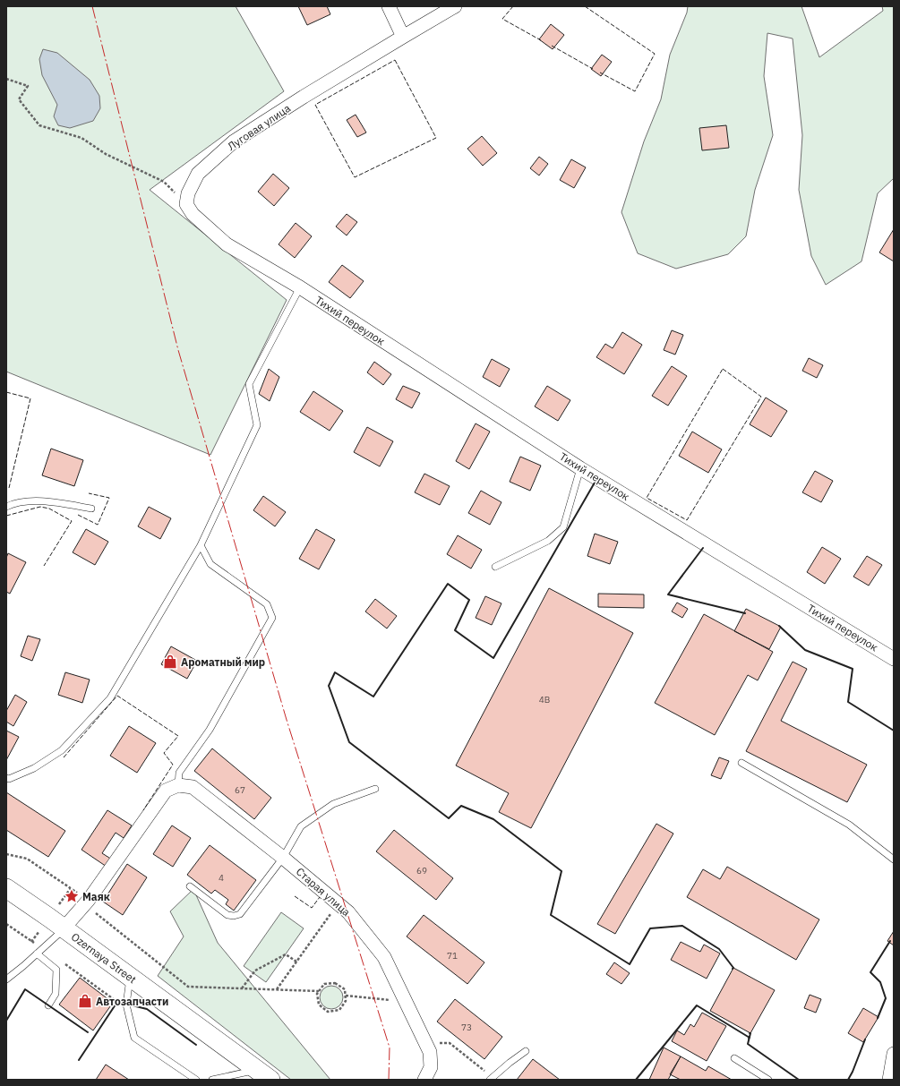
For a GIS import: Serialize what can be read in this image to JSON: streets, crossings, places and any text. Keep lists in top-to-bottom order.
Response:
{
  "streets": {
    "main road": ["Ozernaya Street"],
    "street": ["Луговая улица", "Тихий переулок", "Старая улица"]
  },
  "places": {
    "shop": ["Ароматный мир", "Автозапчасти"],
    "place": ["Маяк"]
  },
  "house_numbers": [
    "4В",
    "67",
    "69",
    "4",
    "71",
    "73"
  ]
}
